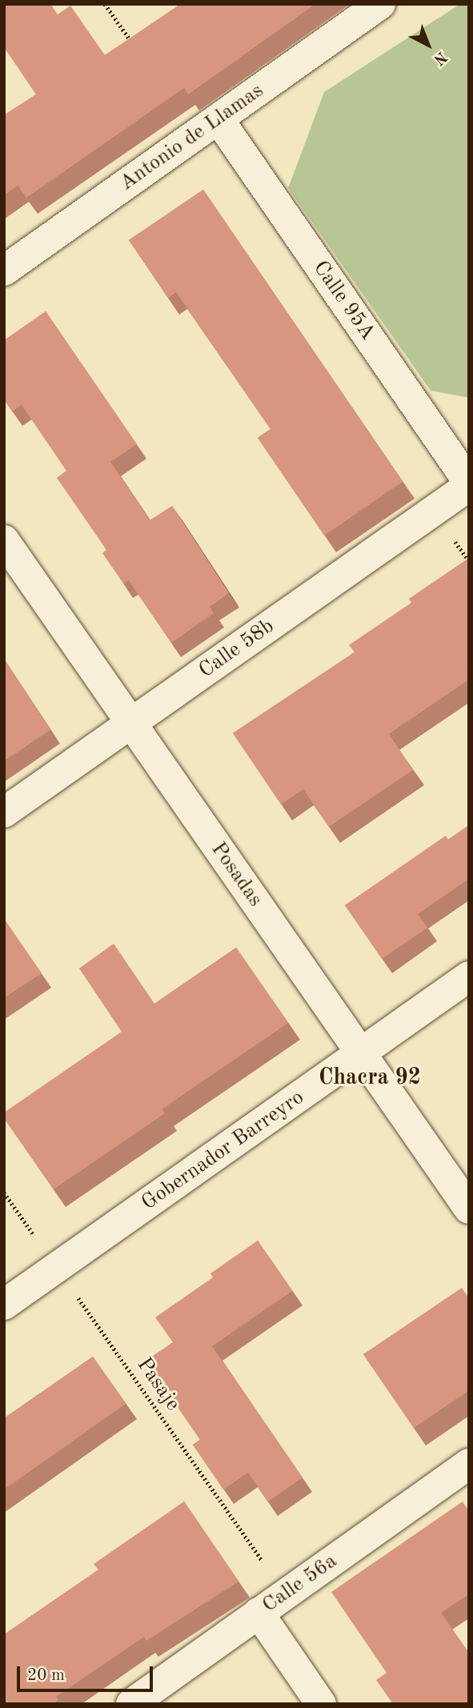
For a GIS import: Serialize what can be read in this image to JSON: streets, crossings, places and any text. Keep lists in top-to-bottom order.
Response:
{
  "streets": {
    "street": [
      "Antonio de Llamas",
      "Calle 95A",
      "Calle 58b",
      "Posadas",
      "Gobernador Barreyro",
      "Calle 56a"
    ],
    "path": ["Pasaje"]
  },
  "crossings": [
    ["Antonio de Llamas", "Calle 95A"],
    ["Calle 95A", "Calle 58b"],
    ["Calle 58b", "Posadas"],
    ["Posadas", "Gobernador Barreyro"],
    ["Gobernador Barreyro", "Pasaje"],
    ["Pasaje", "Calle 56a"]
  ],
  "districts": ["Chacra 92"],
  "scale_bar": "20 m",
  "north": "bottom right"
}
